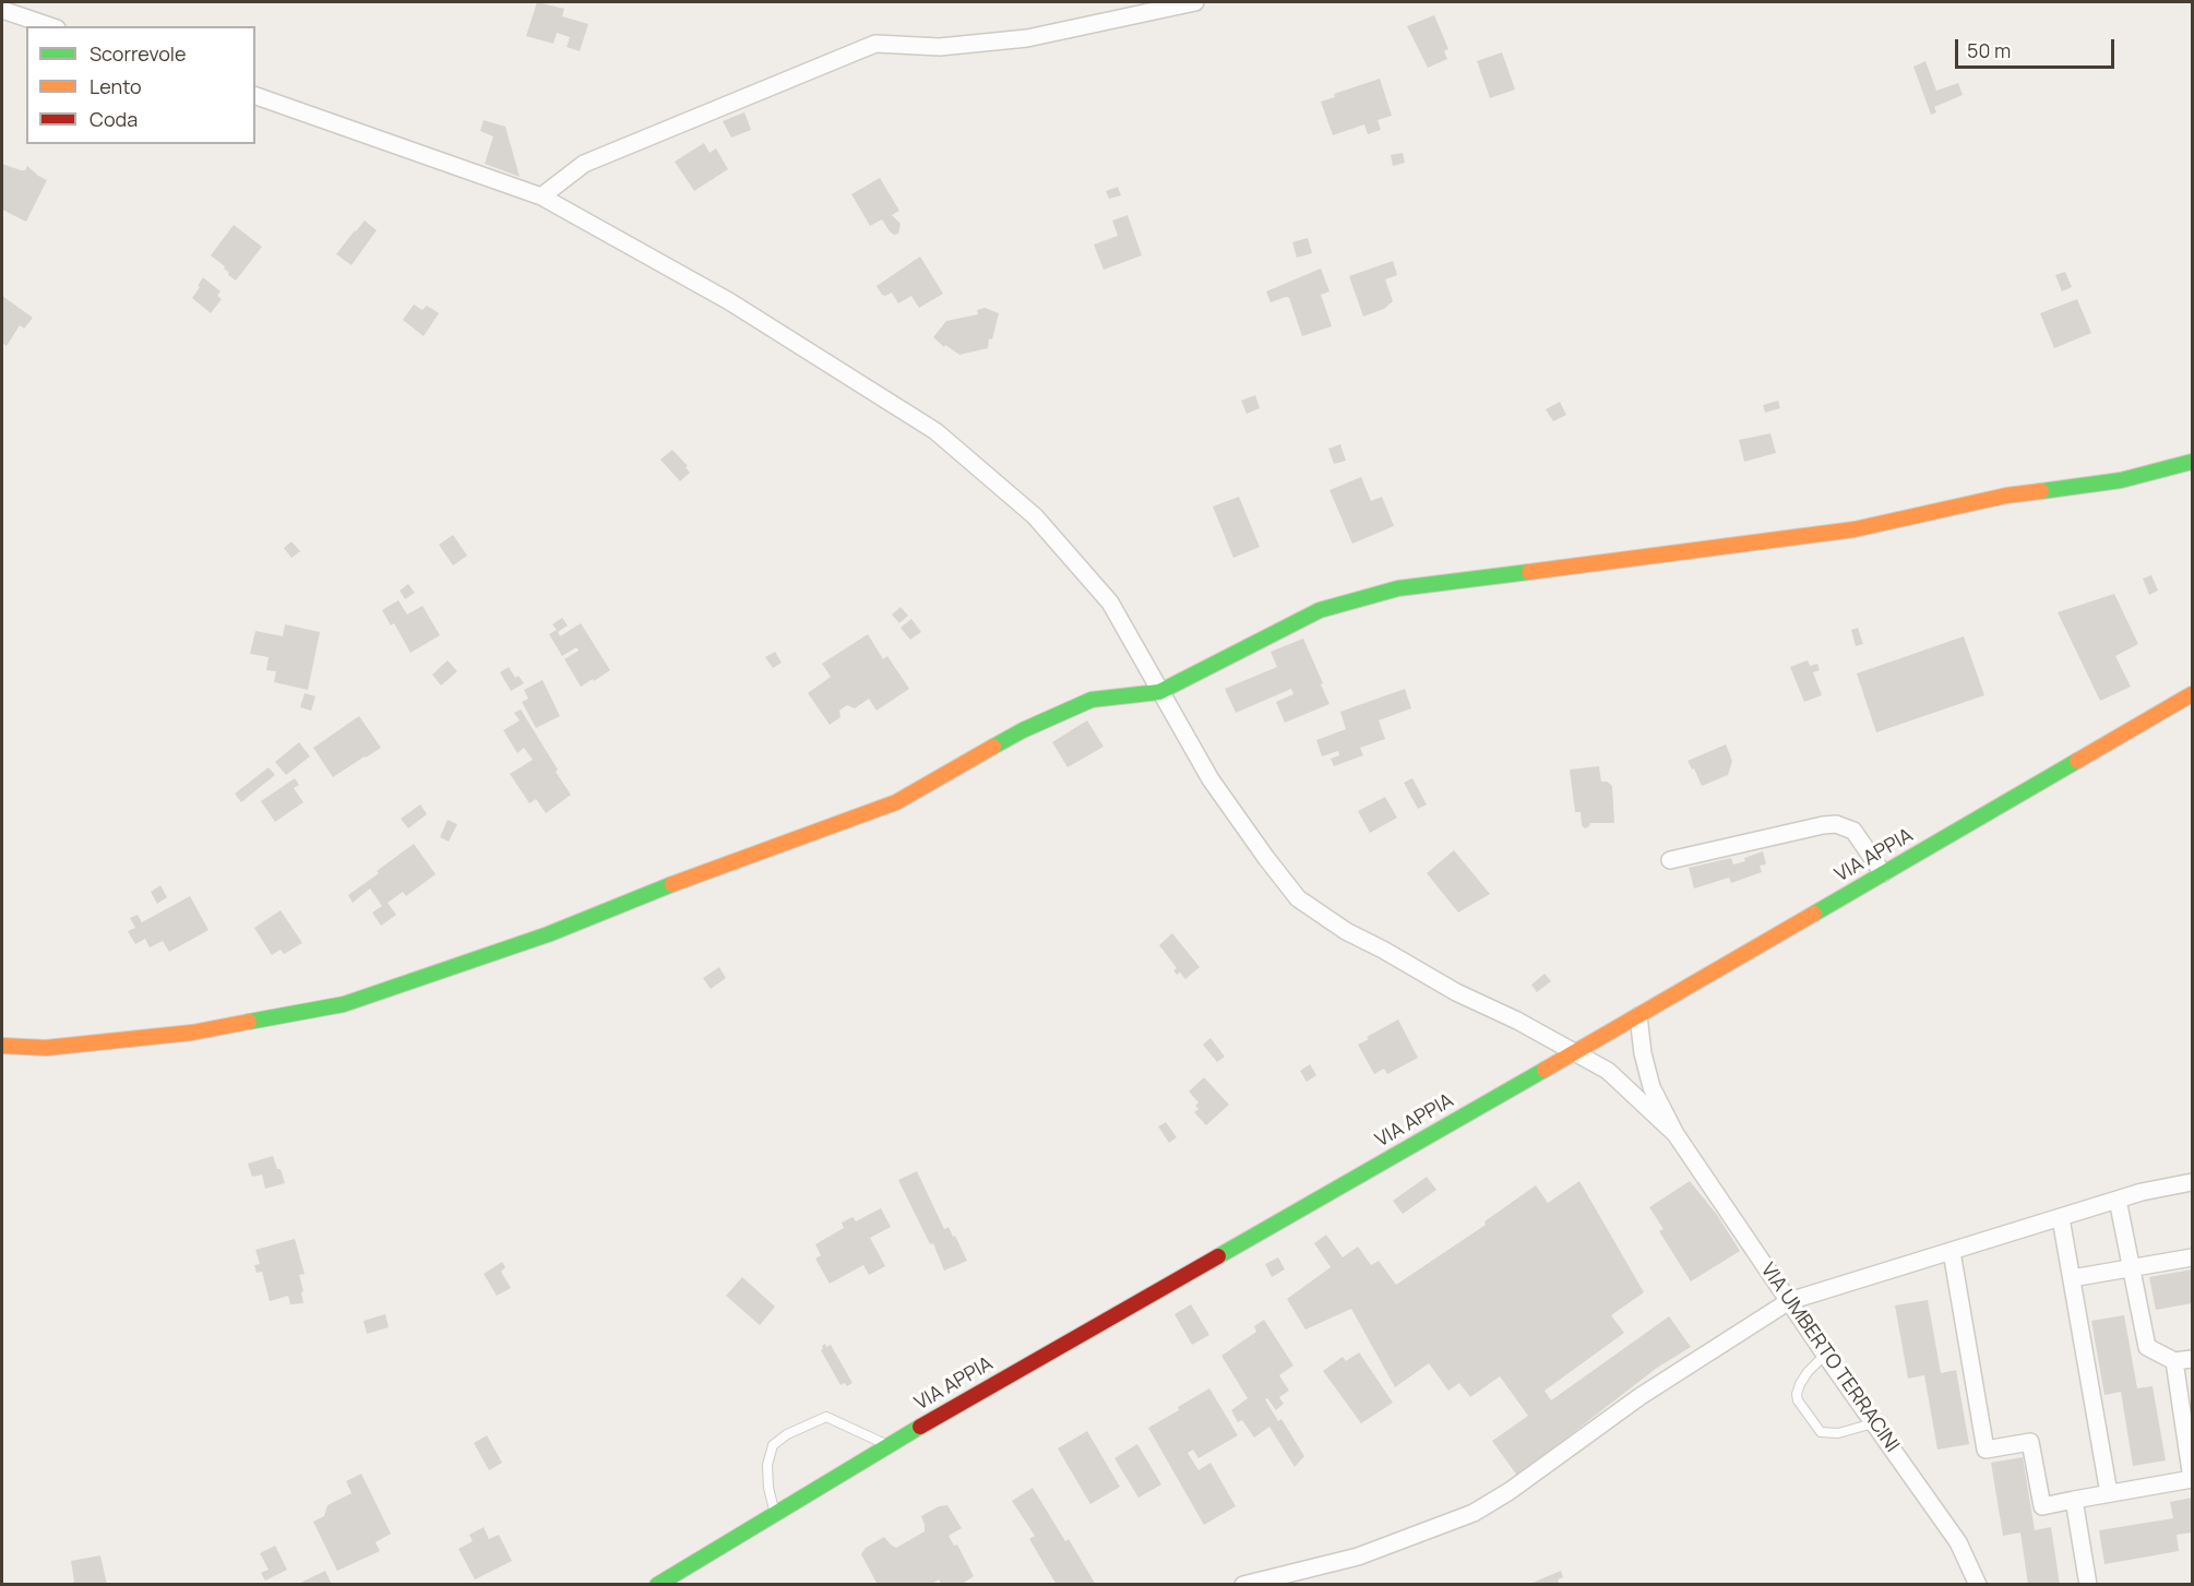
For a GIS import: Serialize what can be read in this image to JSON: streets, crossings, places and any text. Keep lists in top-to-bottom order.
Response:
{
  "streets": {
    "street": ["VIA APPIA", "VIA UMBERTO TERRACINI"]
  },
  "legend": ["Scorrevole", "Lento", "Coda"],
  "scale_bar": "50 m"
}
